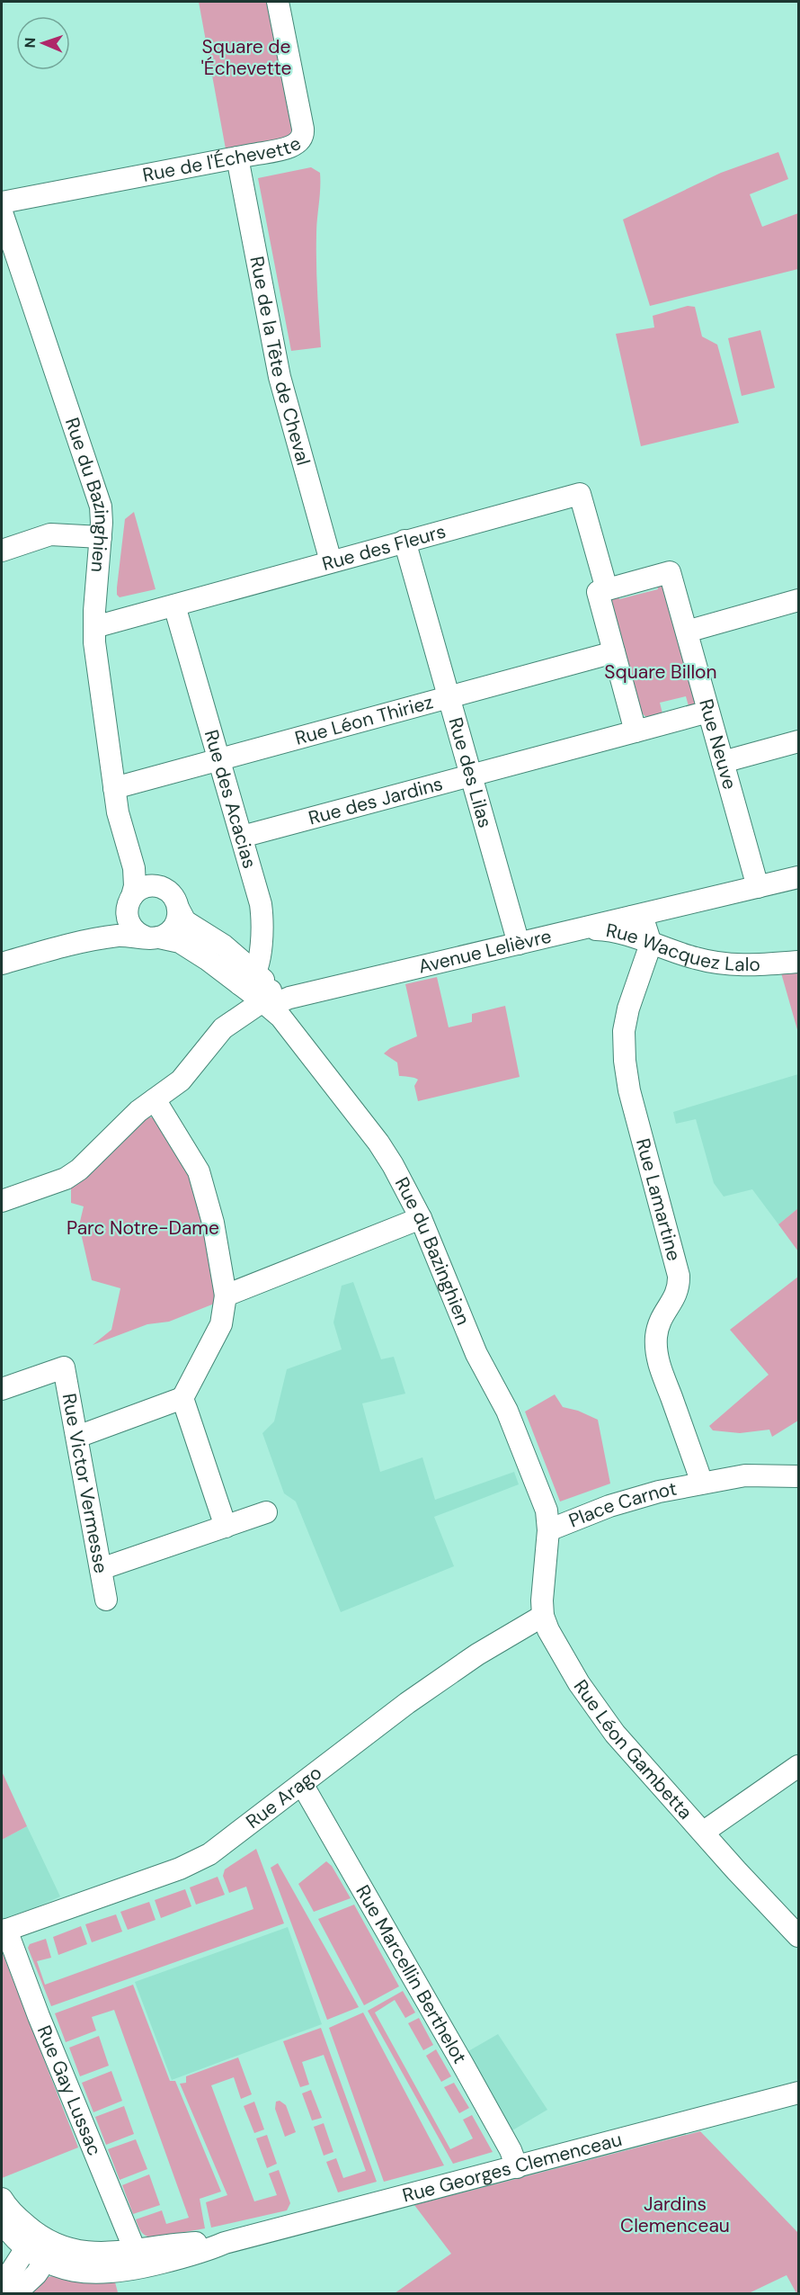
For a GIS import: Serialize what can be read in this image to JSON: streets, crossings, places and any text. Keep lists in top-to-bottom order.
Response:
{
  "streets": {
    "street": [
      "Rue de l'Échevette",
      "Rue de la Tête de Cheval",
      "Rue du Bazinghien",
      "Rue des Fleurs",
      "Rue Léon Thiriez",
      "Rue Neuve",
      "Rue des Lilas",
      "Rue des Acacias",
      "Rue des Jardins",
      "Rue Wacquez Lalo",
      "Avenue Lelièvre",
      "Rue Lamartine",
      "Rue Victor Vermesse",
      "Place Carnot",
      "Rue Léon Gambetta",
      "Rue Arago",
      "Rue Marcellin Berthelot",
      "Rue Gay Lussac",
      "Rue Georges Clemenceau"
    ]
  },
  "crossings": [
    ["Rue de l'Échevette", "Rue de la Tête de Cheval"],
    ["Rue de la Tête de Cheval", "Rue des Fleurs"],
    ["Rue du Bazinghien", "Rue des Fleurs"],
    ["Rue du Bazinghien", "Rue Léon Thiriez"],
    ["Rue du Bazinghien", "Rue des Acacias"],
    ["Rue du Bazinghien", "Avenue Lelièvre"],
    ["Rue du Bazinghien", "Place Carnot"],
    ["Rue du Bazinghien", "Rue Léon Gambetta"],
    ["Rue des Fleurs", "Rue Neuve"],
    ["Rue des Fleurs", "Rue des Lilas"],
    ["Rue des Fleurs", "Rue des Acacias"],
    ["Rue Léon Thiriez", "Rue des Lilas"],
    ["Rue Léon Thiriez", "Rue des Acacias"],
    ["Rue Neuve", "Avenue Lelièvre"],
    ["Rue des Lilas", "Rue des Jardins"],
    ["Rue des Lilas", "Avenue Lelièvre"],
    ["Rue des Acacias", "Rue des Jardins"],
    ["Rue Wacquez Lalo", "Avenue Lelièvre"],
    ["Rue Wacquez Lalo", "Rue Lamartine"],
    ["Rue Lamartine", "Place Carnot"],
    ["Place Carnot", "Rue Léon Gambetta"],
    ["Rue Léon Gambetta", "Rue Arago"],
    ["Rue Arago", "Rue Marcellin Berthelot"],
    ["Rue Arago", "Rue Gay Lussac"],
    ["Rue Marcellin Berthelot", "Rue Georges Clemenceau"],
    ["Rue Gay Lussac", "Rue Georges Clemenceau"]
  ],
  "parks": [
    "Square de 'Échevette",
    "Square Billon",
    "Parc Notre-Dame",
    "Jardins Clemenceau"
  ],
  "north": "left"
}
